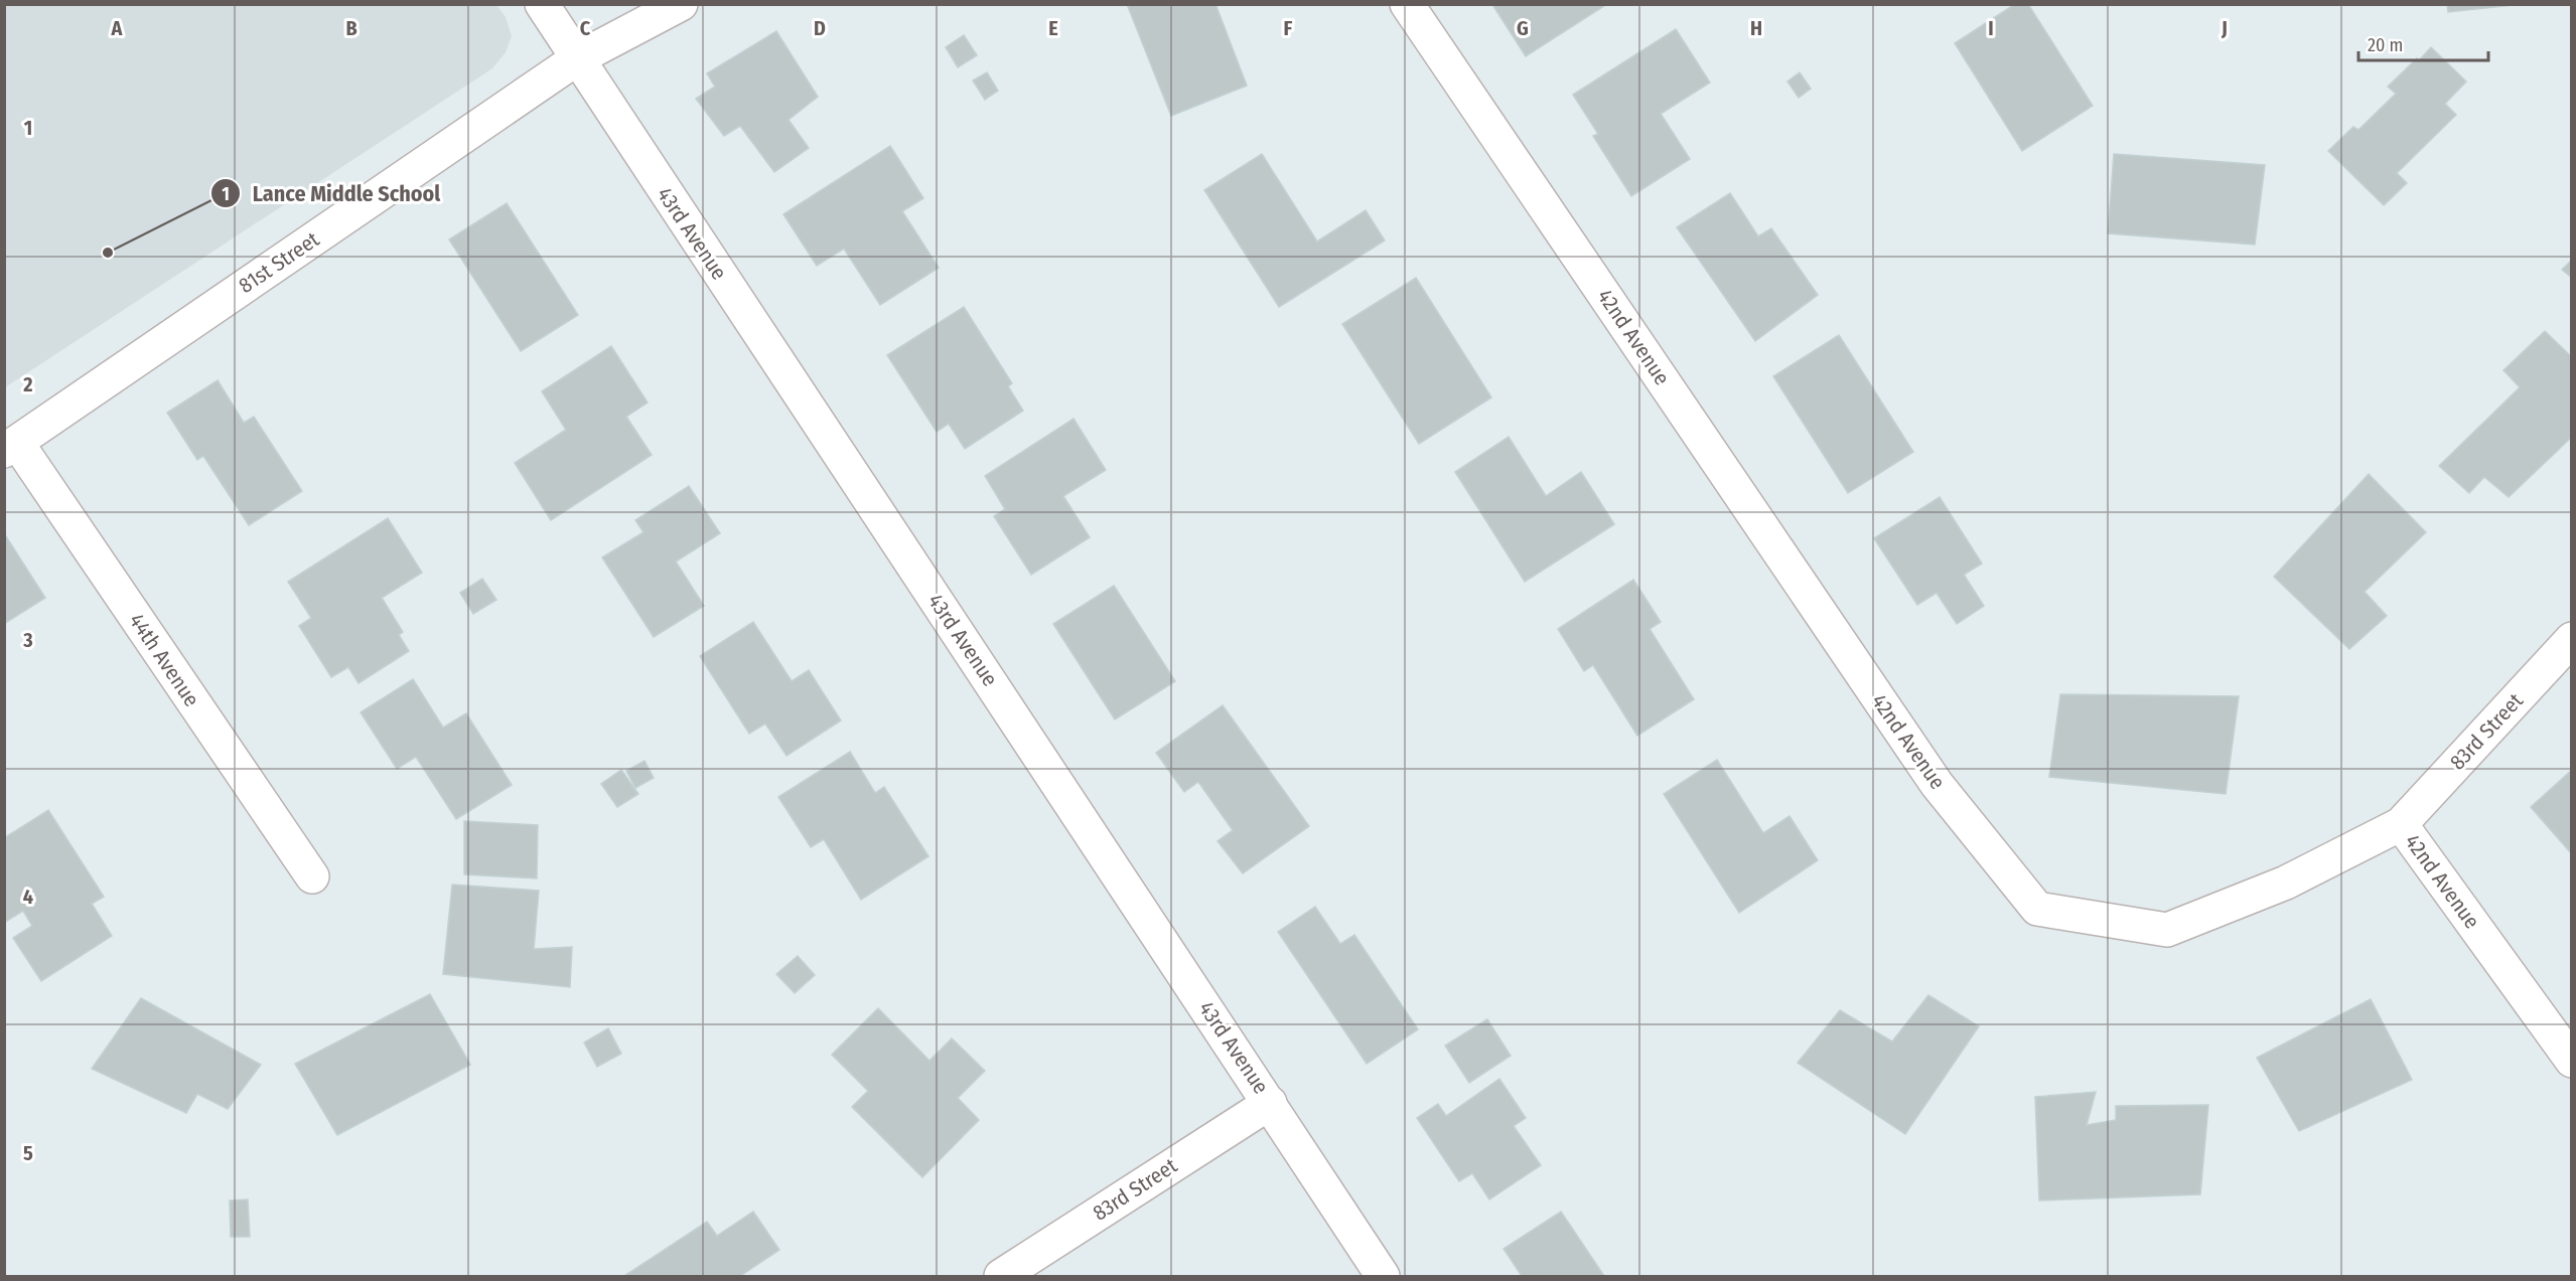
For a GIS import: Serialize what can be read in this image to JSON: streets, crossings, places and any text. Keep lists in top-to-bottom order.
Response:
{
  "streets": {
    "street": [
      "43rd Avenue",
      "81st Street",
      "42nd Avenue",
      "44th Avenue",
      "83rd Street"
    ]
  },
  "crossings": [
    ["43rd Avenue", "81st Street"],
    ["43rd Avenue", "83rd Street"],
    ["81st Street", "44th Avenue"],
    ["42nd Avenue", "83rd Street"]
  ],
  "places": ["Lance Middle School"],
  "scale_bar": "20 m",
  "grid": {
    "columns": [
      "A",
      "B",
      "C",
      "D",
      "E",
      "F",
      "G",
      "H",
      "I",
      "J"
    ],
    "rows": [
      "1",
      "2",
      "3",
      "4",
      "5"
    ]
  }
}
